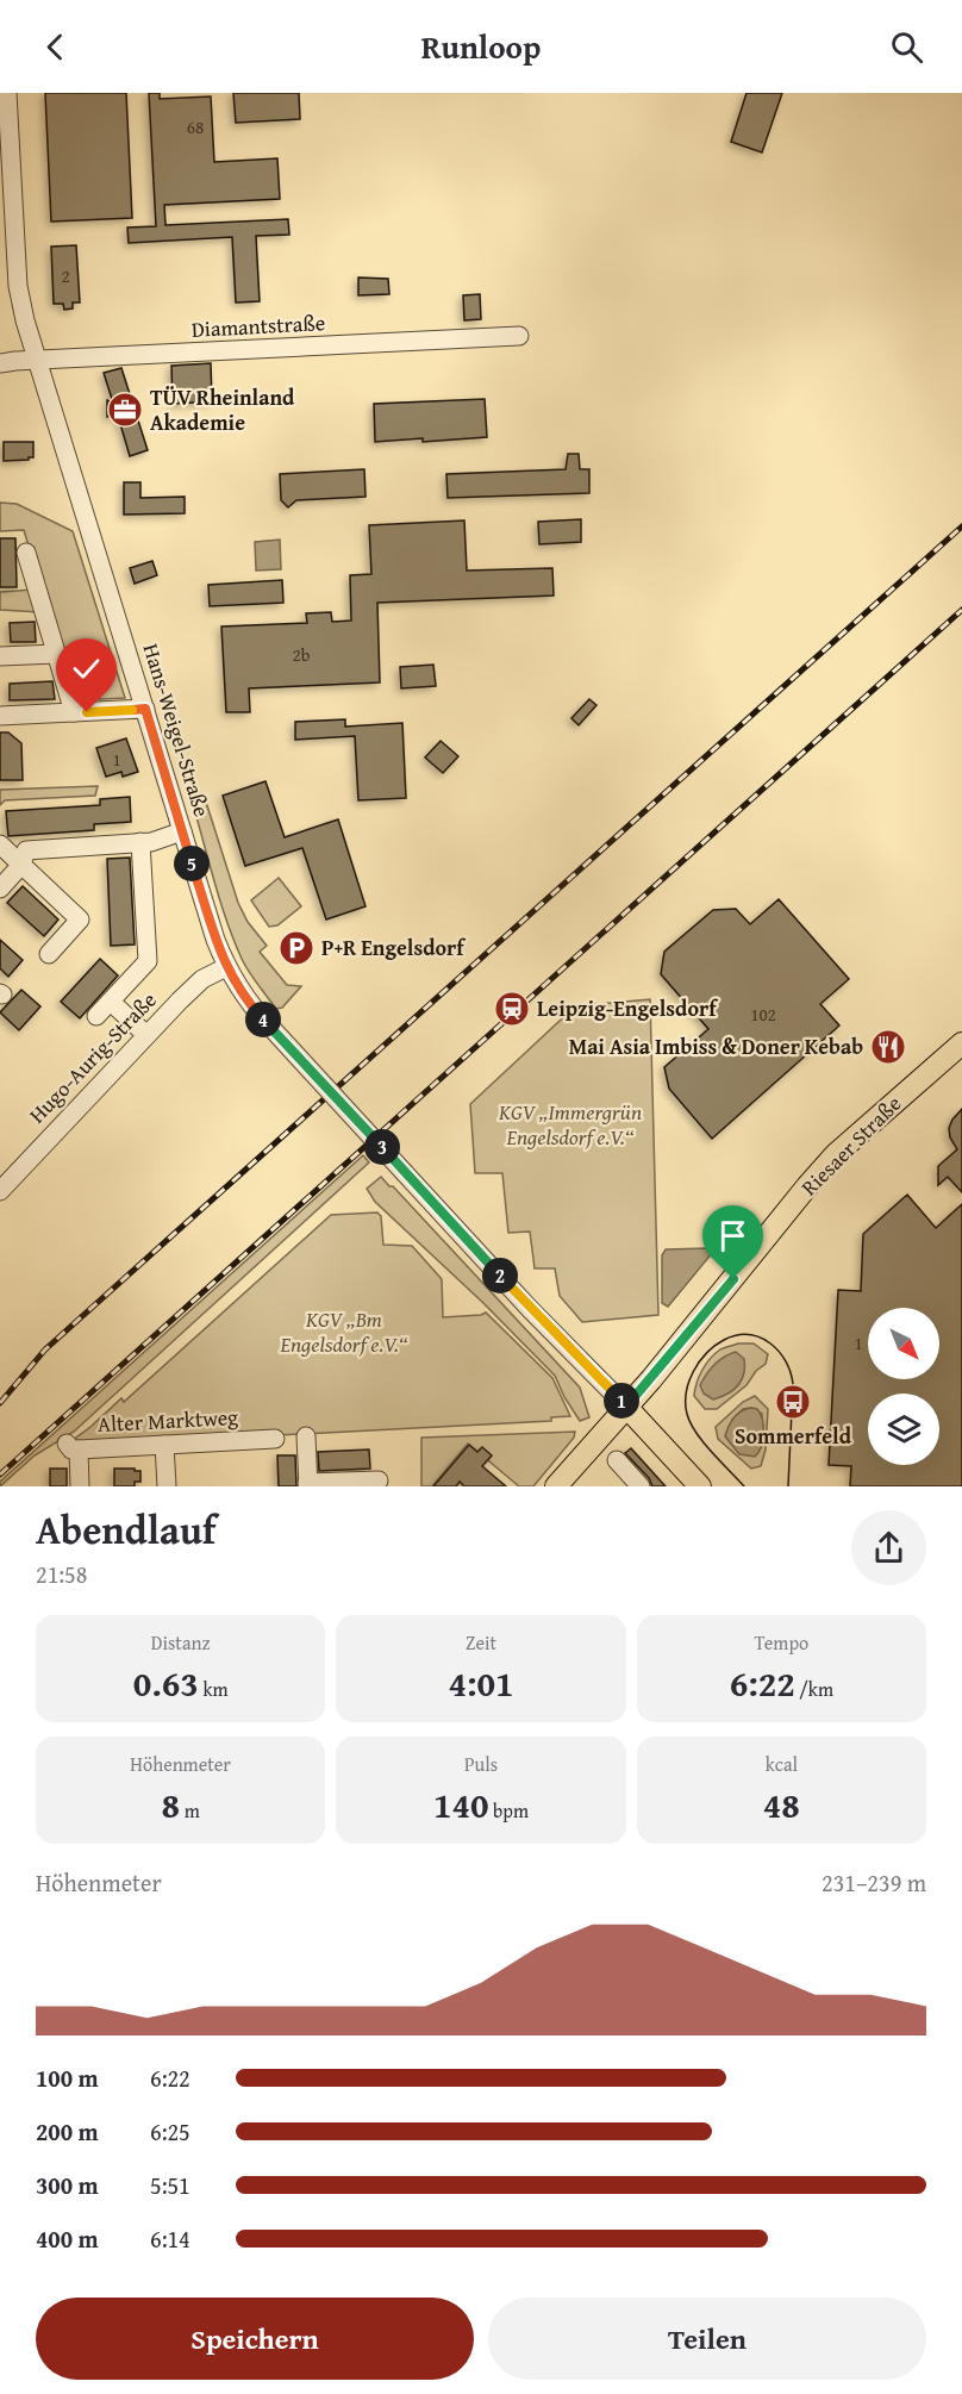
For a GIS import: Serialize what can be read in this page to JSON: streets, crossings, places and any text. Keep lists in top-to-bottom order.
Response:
{
  "streets": {
    "main road": ["Riesaer Straße"],
    "street": [
      "Diamantstraße",
      "Hans-Weigel-Straße",
      "Hugo-Aurig-Straße",
      "Alter Marktweg"
    ]
  },
  "crossings": [
    ["Diamantstraße", "Hans-Weigel-Straße"],
    ["Hans-Weigel-Straße", "Hugo-Aurig-Straße"],
    ["Hans-Weigel-Straße", "Riesaer Straße"]
  ],
  "parks": ["KGV „Immergrün Engelsdorf e.V.“", "KGV „Bm Engelsdorf e.V.“"],
  "places": {
    "office": ["TÜV Rheinland Akademie"],
    "parking": ["P+R Engelsdorf"],
    "station": ["Leipzig-Engelsdorf"],
    "restaurant": ["Mai Asia Imbiss & Doner Kebab"],
    "bus stop": ["Sommerfeld"]
  },
  "house_numbers": [
    "68",
    "2",
    "2b",
    "1",
    "102",
    "1"
  ],
  "north": "bottom right",
  "page": {
    "header": "Runloop",
    "pins": [
      "5",
      "4",
      "3",
      "2",
      "1"
    ],
    "heading": ["Abendlauf", "21:58"],
    "stats": [
      ["Distanz", "0.63 km"],
      ["Zeit", "4:01"],
      ["Tempo", "6:22 /km"],
      ["Höhenmeter", "8 m"],
      ["Puls", "140 bpm"],
      ["kcal", "48"]
    ],
    "chart": ["Höhenmeter", "231–239 m"],
    "list": [
      {
        "name": "100 m",
        "note": "6:22"
      },
      {
        "name": "200 m",
        "note": "6:25"
      },
      {
        "name": "300 m",
        "note": "5:51"
      },
      {
        "name": "400 m",
        "note": "6:14"
      }
    ],
    "buttons": ["Speichern", "Teilen"]
  }
}
